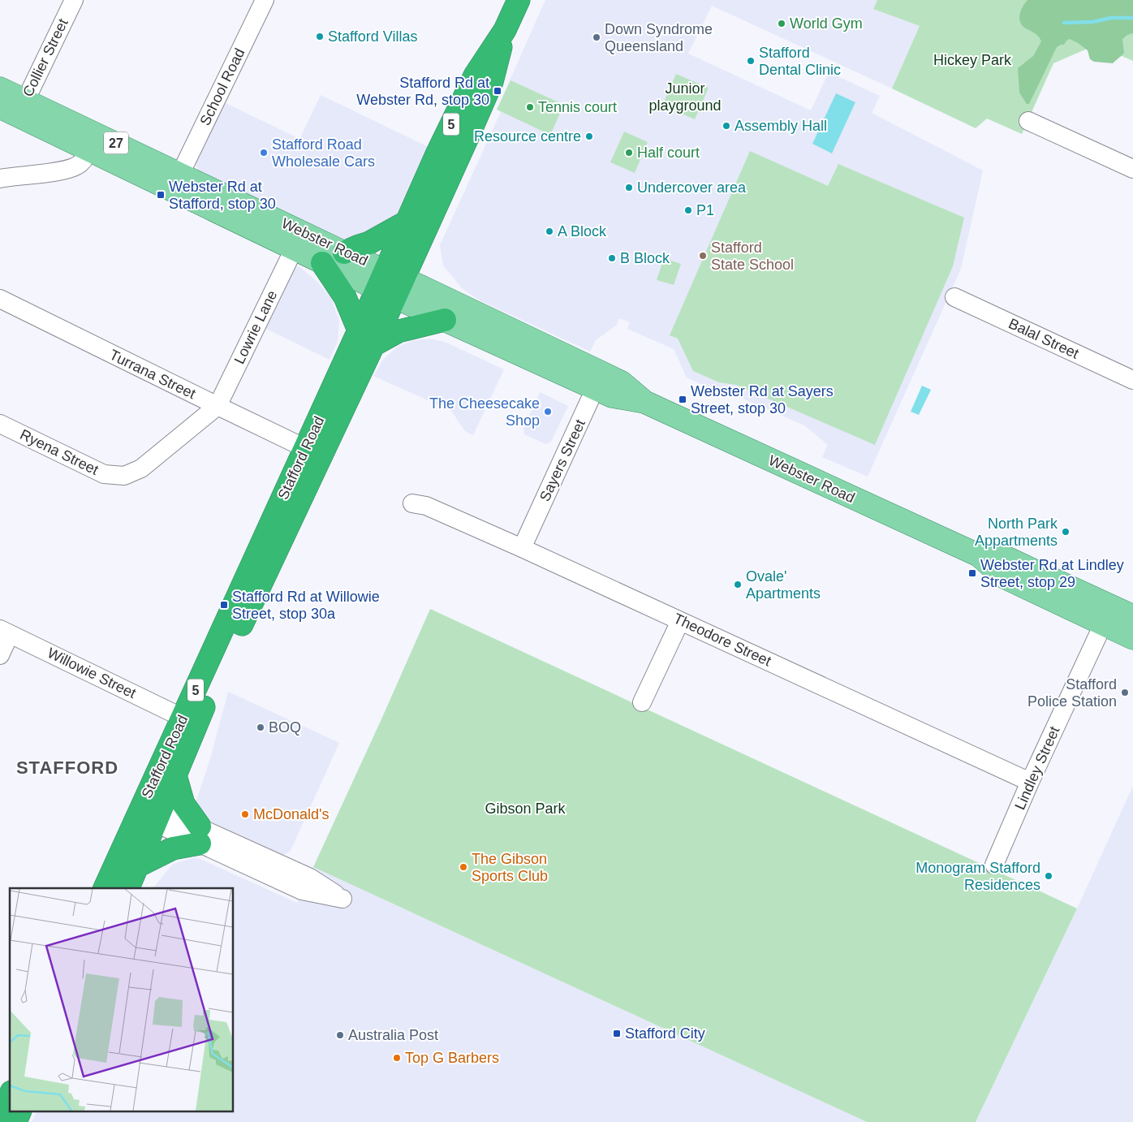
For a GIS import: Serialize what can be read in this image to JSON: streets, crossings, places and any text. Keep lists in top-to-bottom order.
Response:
{
  "streets": {
    "highway": ["5", "Stafford Road"],
    "main road": ["27", "Webster Road"],
    "street": [
      "Collier Street",
      "School Road",
      "Lowrie Lane",
      "Balal Street",
      "Turrana Street",
      "Ryena Street",
      "Sayers Street",
      "Theodore Street",
      "Willowie Street",
      "Lindley Street"
    ]
  },
  "crossings": [
    ["Collier Street", "Webster Road"],
    ["School Road", "Webster Road"],
    ["Webster Road", "Lowrie Lane"],
    ["Webster Road", "Stafford Road"],
    ["Webster Road", "Sayers Street"],
    ["Webster Road", "Lindley Street"],
    ["Lowrie Lane", "Turrana Street"],
    ["Lowrie Lane", "Ryena Street"],
    ["Turrana Street", "Ryena Street"],
    ["Turrana Street", "Stafford Road"],
    ["Stafford Road", "Willowie Street"],
    ["Sayers Street", "Theodore Street"],
    ["Theodore Street", "Lindley Street"]
  ],
  "districts": ["STAFFORD"],
  "parks": ["Hickey Park", "Junior playground", "Gibson Park"],
  "places": {
    "other": [
      "World Gym",
      "Stafford Villas",
      "Down Syndrome Queensland",
      "Stafford Dental Clinic",
      "Tennis court",
      "Assembly Hall",
      "Resource centre",
      "Stafford Road Wholesale Cars",
      "Half court",
      "Undercover area",
      "P1",
      "A Block",
      "Stafford State School",
      "B Block",
      "The Cheesecake Shop",
      "North Park Appartments",
      "Ovale' Apartments",
      "Stafford Police Station",
      "BOQ",
      "McDonald's",
      "The Gibson Sports Club",
      "Monogram Stafford Residences",
      "Australia Post",
      "Top G Barbers"
    ],
    "transit": [
      "Stafford Rd at Webster Rd, stop 30",
      "Webster Rd at Stafford, stop 30",
      "Webster Rd at Sayers Street, stop 30",
      "Webster Rd at Lindley Street, stop 29",
      "Stafford Rd at Willowie Street, stop 30a",
      "Stafford City"
    ]
  }
}
